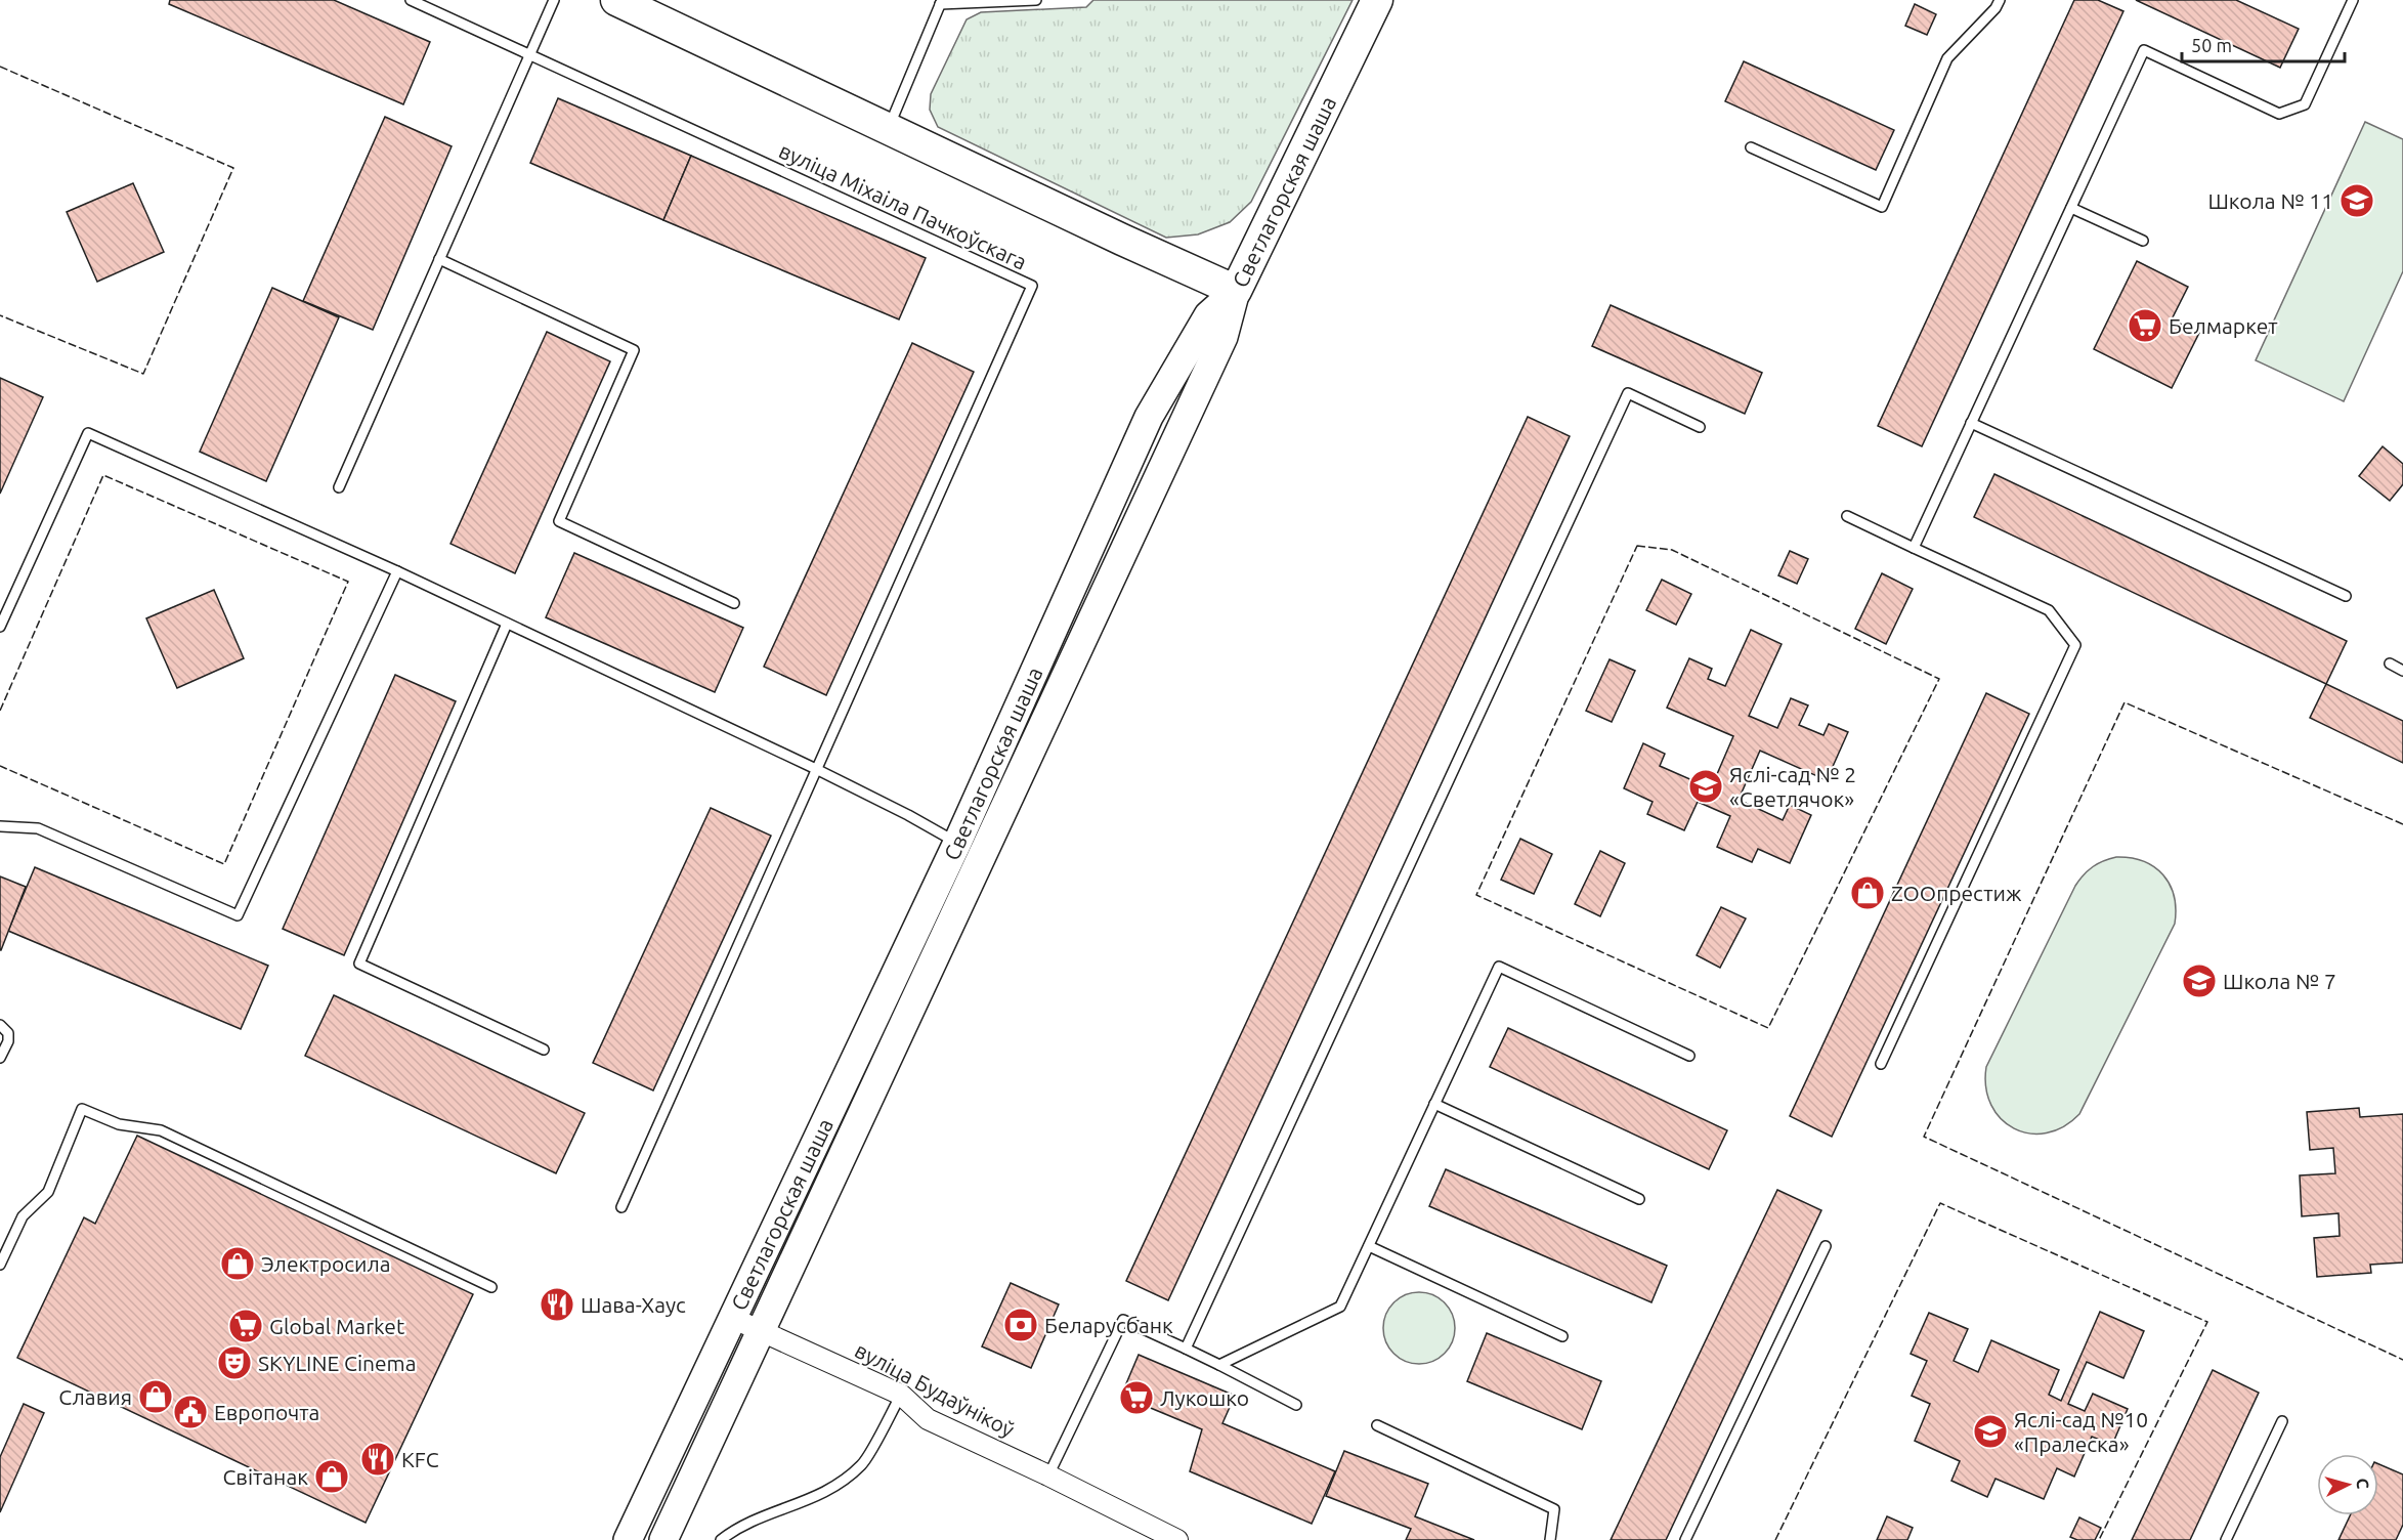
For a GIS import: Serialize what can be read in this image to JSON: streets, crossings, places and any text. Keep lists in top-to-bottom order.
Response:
{
  "streets": {
    "main road": ["Светлагорская шаша"],
    "street": ["вуліца Будаўнікоў"],
    "lane": ["вуліца Міхаіла Пачкоўскага"]
  },
  "crossings": [
    ["Светлагорская шаша", "вуліца Будаўнікоў"]
  ],
  "places": {
    "school or university": [
      "Школа № 11",
      "Яслі-сад № 2 «Светлячок»",
      "Школа № 7",
      "Яслі-сад №10 «Пралеска»"
    ],
    "supermarket": ["Белмаркет", "Global Market", "Лукошко"],
    "shop": [
      "ZOOпрестиж",
      "Электросила",
      "Славия",
      "Світанак"
    ],
    "restaurant": ["Шава-Хаус", "KFC"],
    "bank": ["Беларусбанк"],
    "theatre": ["SKYLINE Cinema"],
    "public building": ["Европочта"]
  },
  "scale_bar": "50 m",
  "north": "right"
}
